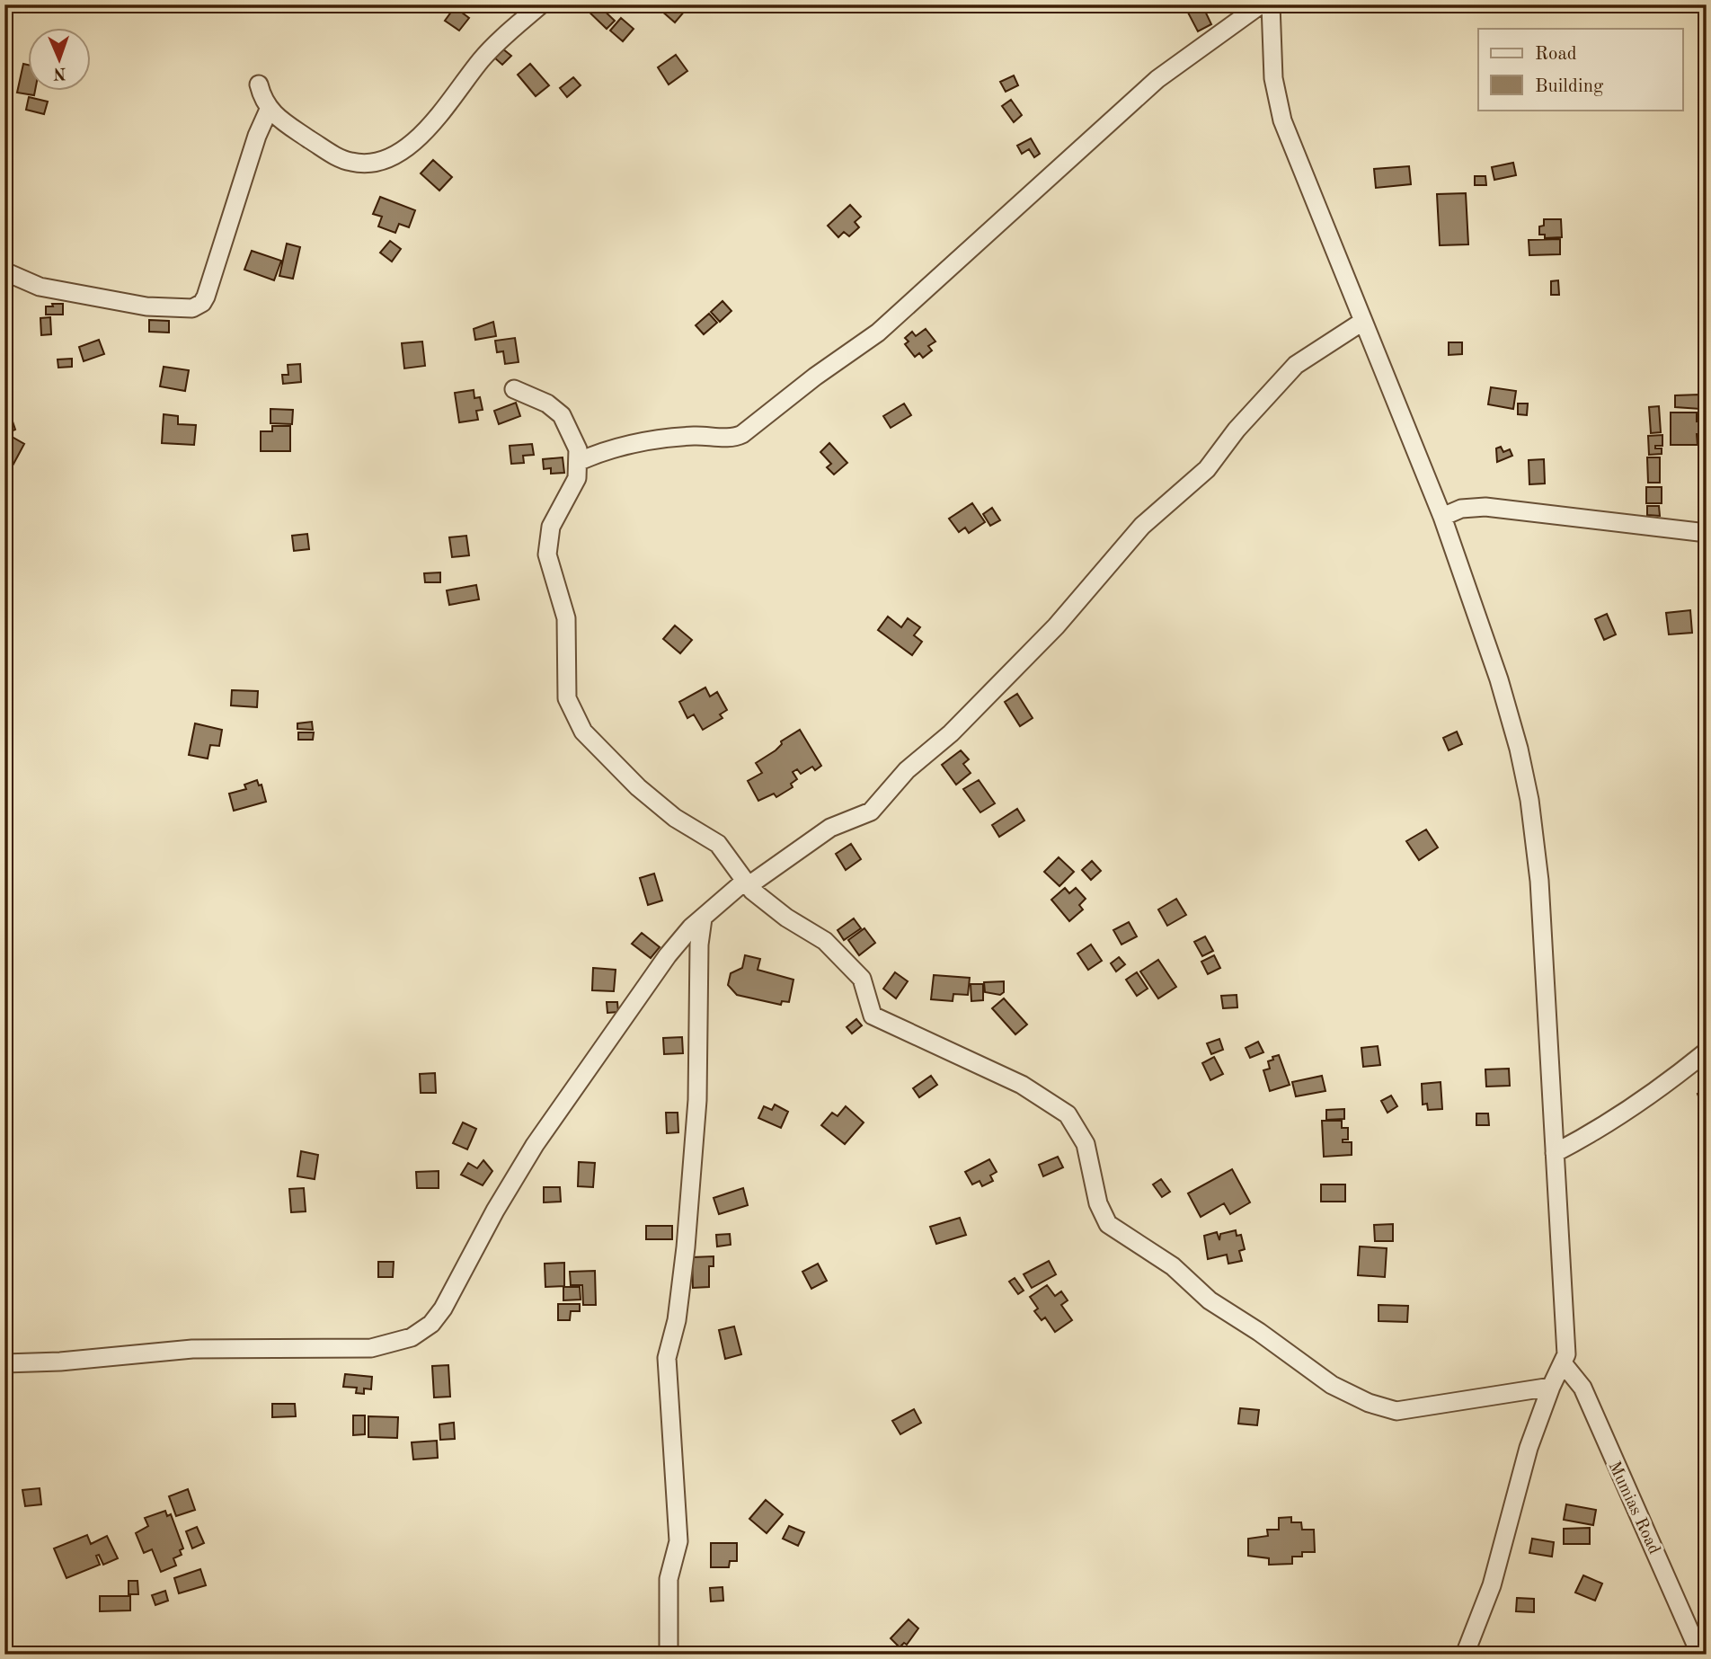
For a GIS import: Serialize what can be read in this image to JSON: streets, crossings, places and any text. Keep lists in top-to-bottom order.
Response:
{
  "streets": {
    "street": ["Mumias Road"]
  },
  "legend": ["Road", "Building"],
  "north": "bottom"
}
